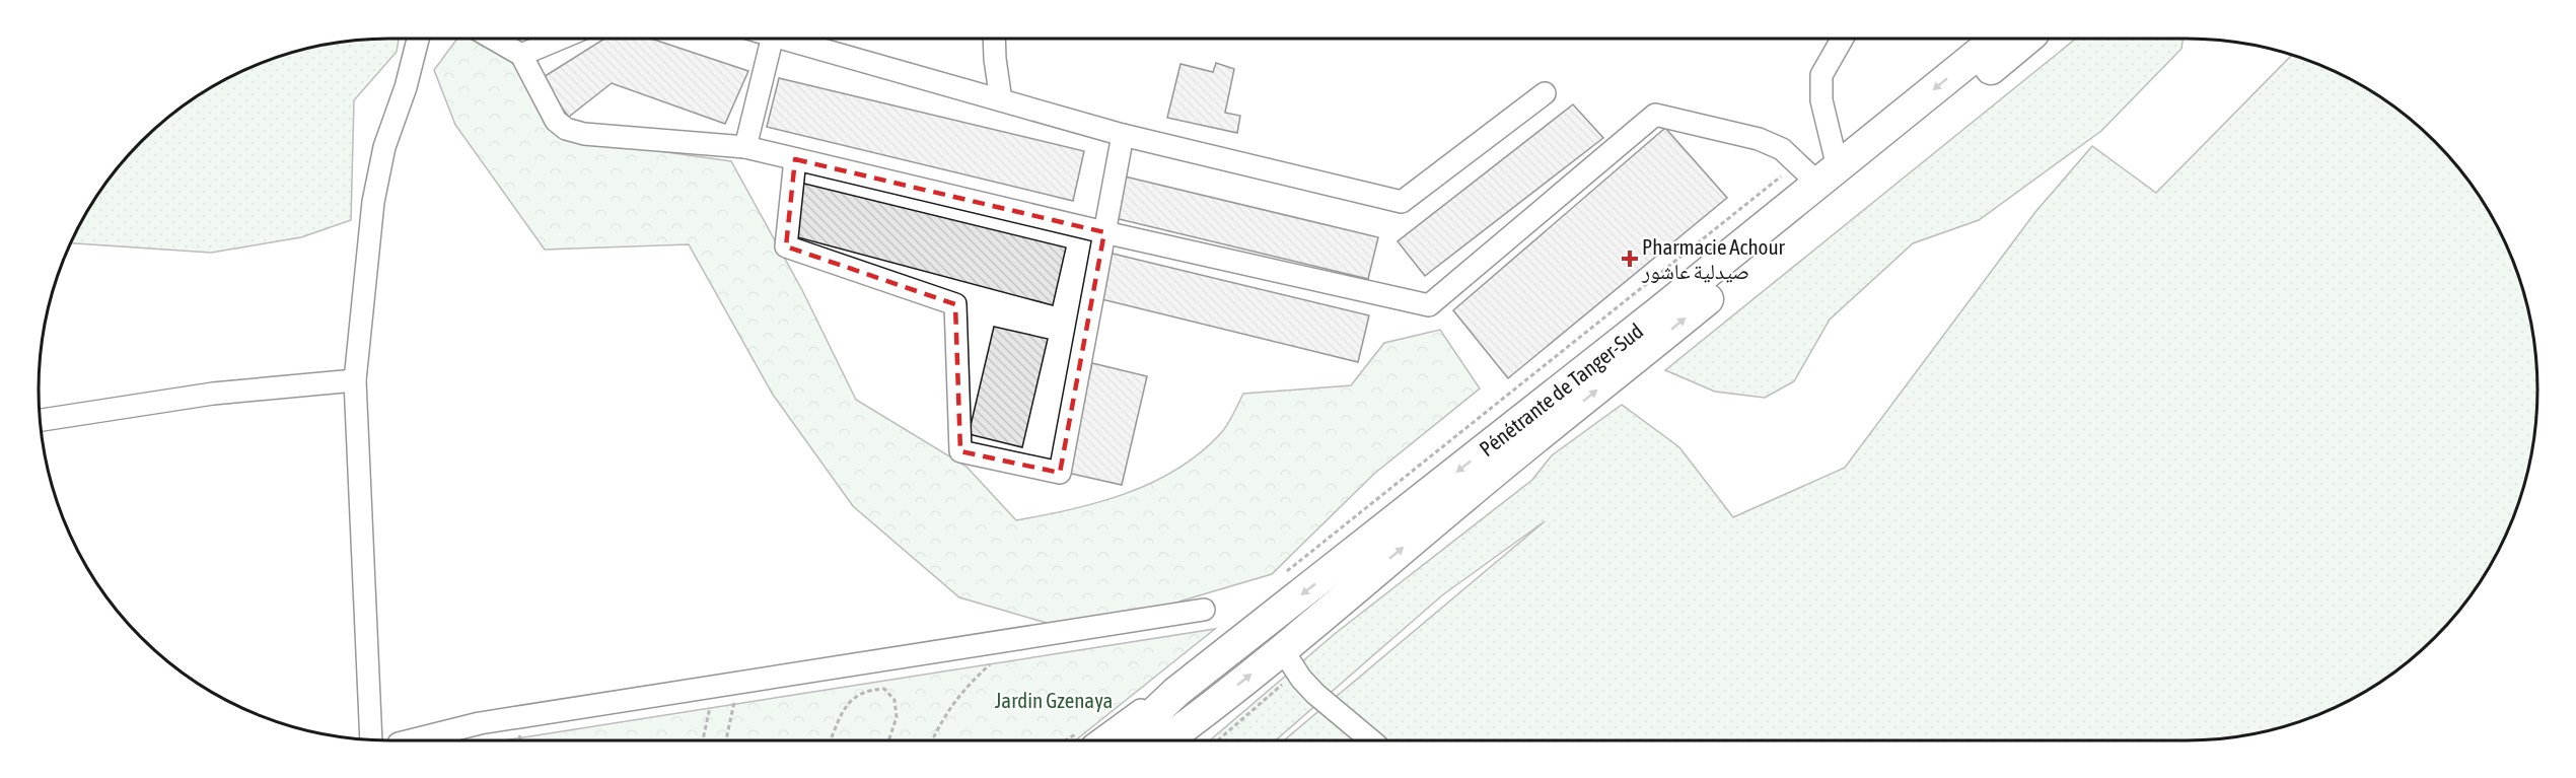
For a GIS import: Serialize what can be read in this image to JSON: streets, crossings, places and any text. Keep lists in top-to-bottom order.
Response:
{
  "streets": {
    "highway": ["Pénétrante de Tanger-Sud"]
  },
  "parks": ["Jardin Gzenaya"],
  "places": {
    "health": ["Pharmacie Achour صيدلية عاشور"]
  }
}
